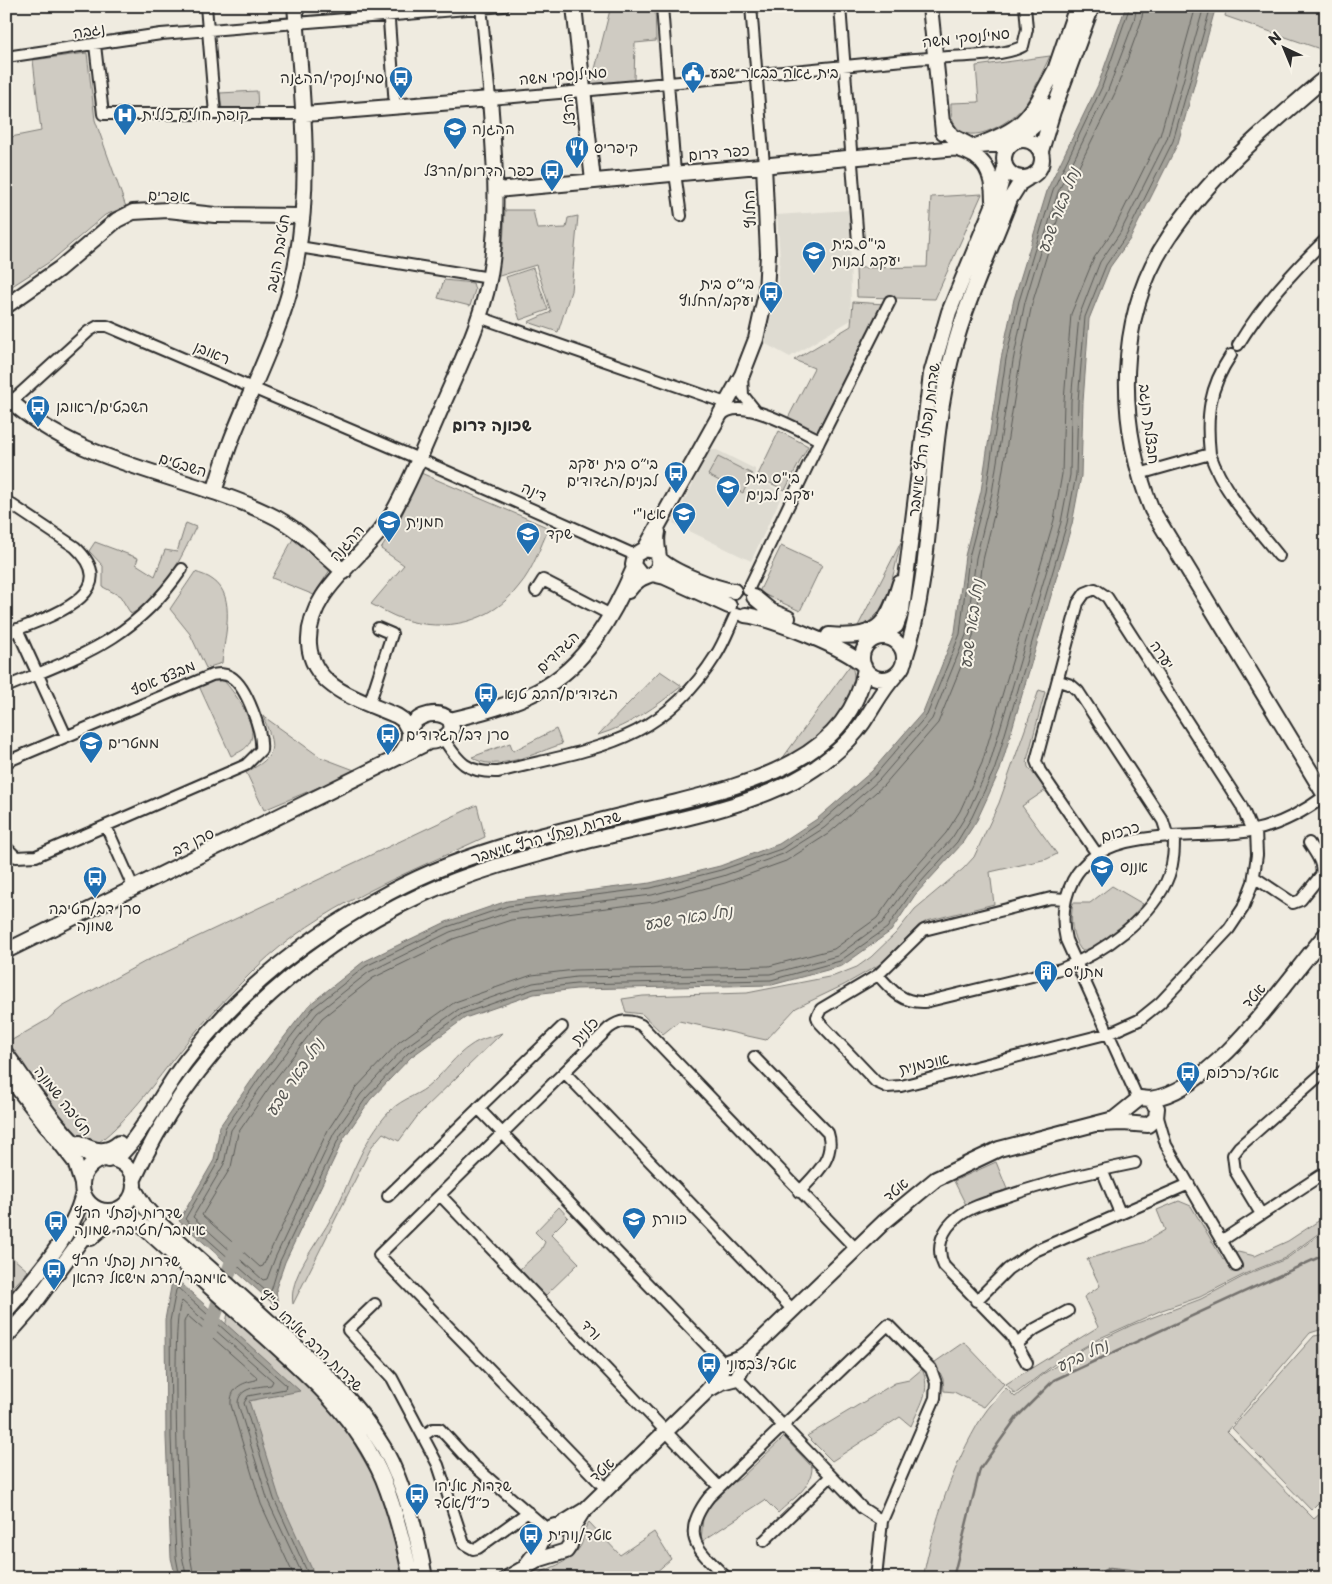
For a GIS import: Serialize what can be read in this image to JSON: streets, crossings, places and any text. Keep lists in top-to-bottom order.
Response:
{
  "streets": {
    "street": [
      "נגבה",
      "סמילנסקי משה",
      "הרצל",
      "כפר דרום",
      "אפרים",
      "החלוץ",
      "חטיבת הנגב",
      "ראובן",
      "חבצלת הנגב",
      "שדרות נפתלי הרץ אימבר",
      "השבטים",
      "דינה",
      "ההגנה",
      "הגדודים",
      "יערה",
      "מבצע אסף",
      "כרכום",
      "סרן דב",
      "אטד",
      "כלנית",
      "אוכמנית",
      "חטיבה שמונה",
      "ורד",
      "שדרות הרב אליהו כ\"ץ"
    ]
  },
  "crossings": [
    ["נגבה", "סמילנסקי משה"],
    ["נגבה", "חטיבת הנגב"],
    ["נגבה", "ההגנה"],
    ["סמילנסקי משה", "הרצל"],
    ["סמילנסקי משה", "החלוץ"],
    ["סמילנסקי משה", "חטיבת הנגב"],
    ["סמילנסקי משה", "ההגנה"],
    ["הרצל", "כפר דרום"],
    ["כפר דרום", "החלוץ"],
    ["כפר דרום", "שדרות נפתלי הרץ אימבר"],
    ["כפר דרום", "ההגנה"],
    ["אפרים", "חטיבת הנגב"],
    ["החלוץ", "הגדודים"],
    ["חטיבת הנגב", "ראובן"],
    ["חטיבת הנגב", "השבטים"],
    ["ראובן", "השבטים"],
    ["ראובן", "דינה"],
    ["ראובן", "ההגנה"],
    ["חבצלת הנגב", "כרכום"],
    ["שדרות נפתלי הרץ אימבר", "דינה"],
    ["שדרות נפתלי הרץ אימבר", "חטיבה שמונה"],
    ["שדרות נפתלי הרץ אימבר", "שדרות הרב אליהו כ\"ץ"],
    ["השבטים", "ההגנה"],
    ["דינה", "ההגנה"],
    ["דינה", "הגדודים"],
    ["ההגנה", "הגדודים"],
    ["ההגנה", "סרן דב"],
    ["הגדודים", "סרן דב"],
    ["יערה", "כרכום"],
    ["יערה", "אוכמנית"],
    ["כרכום", "אטד"],
    ["כרכום", "אוכמנית"],
    ["אטד", "כלנית"],
    ["אטד", "ורד"],
    ["כלנית", "ורד"],
    ["חטיבה שמונה", "שדרות הרב אליהו כ\"ץ"]
  ],
  "districts": ["שכונה דרום"],
  "water": ["נחל באר שבע", "נחל בקע"],
  "places": {
    "public building": ["בית גאה בבאר שבע"],
    "bus stop": [
      "סמילנסקי/ההגנה",
      "כפר הדרום/הרצל",
      "בי״ס בית יעקב/החלוץ",
      "השבטים/ראובן",
      "בי״ס בית יעקב לבנים/הגדודים",
      "הגדודים/הרב טנא",
      "סרן דב/הגדודים",
      "סרן דב/חטיבה שמונה",
      "אטד/כרכום",
      "שדרות נפתלי הרץ אימבר/חטיבה שמונה",
      "שדרות נפתלי הרץ אימבר/הרב מישאל דהאן",
      "אטד/צבעוני",
      "שדרות אליהו כ״ץ/אטד",
      "אטד/נורית"
    ],
    "hospital": ["קופת חולים כללית"],
    "school or university": [
      "ההגנה",
      "בי\"ס בית יעקב לבנות",
      "בי\"ס בית יעקב לבנים",
      "אגו\"י",
      "חמנית",
      "שקד",
      "ממטרים",
      "אננס",
      "כוורת"
    ],
    "restaurant": ["קיפריס"],
    "building": ["מתנ\"ס"]
  },
  "north": "top left"
}
